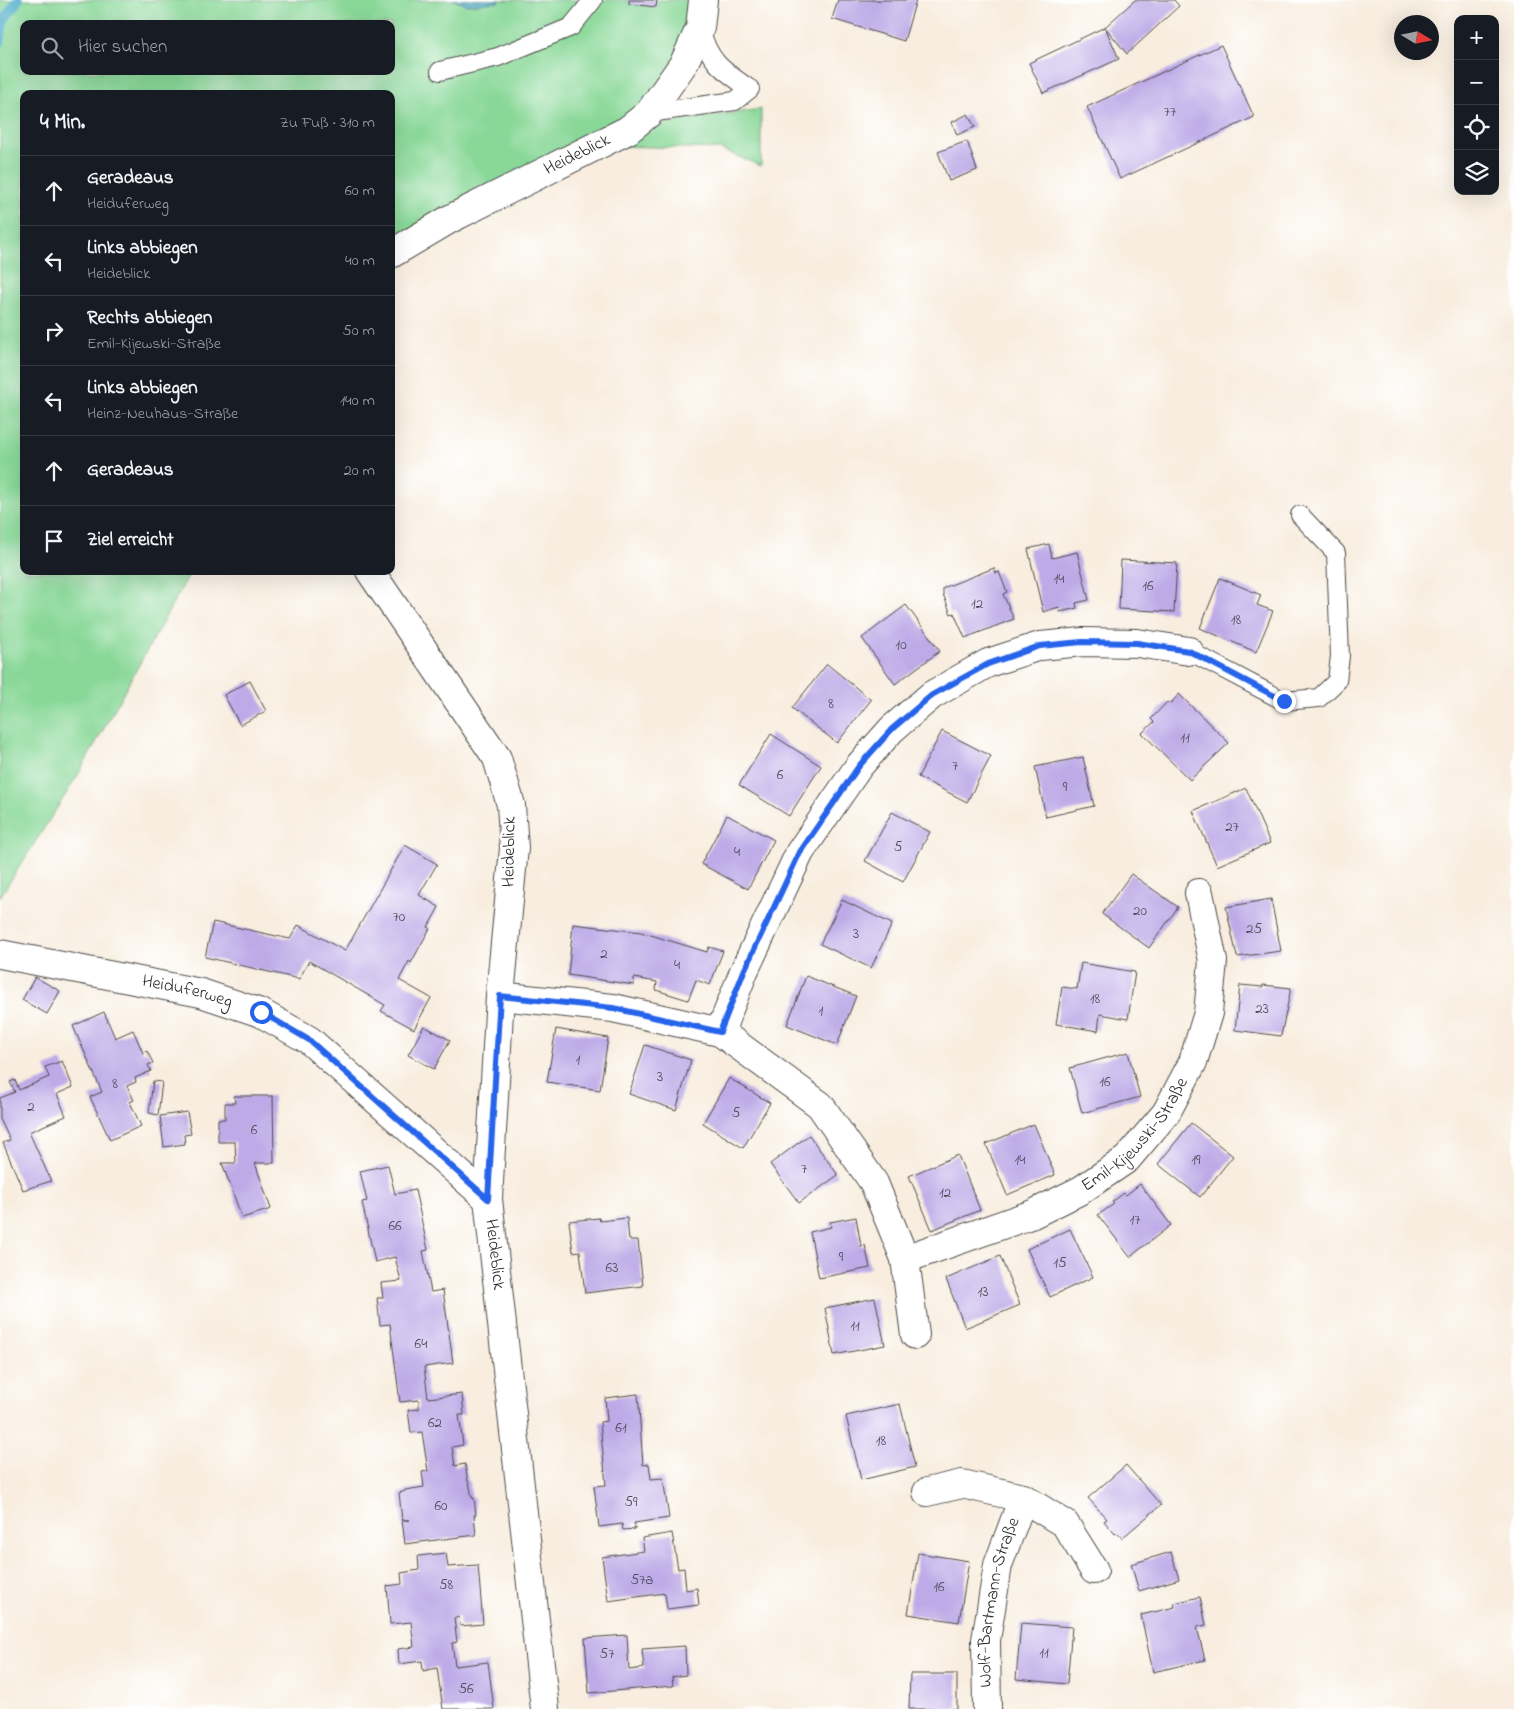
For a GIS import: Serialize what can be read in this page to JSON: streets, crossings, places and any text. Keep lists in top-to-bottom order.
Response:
{
  "streets": {
    "street": [
      "Heideblick",
      "Heiduferweg",
      "Emil-Kijewski-Straße",
      "Wolf-Bartmann-Straße"
    ]
  },
  "crossings": [
    ["Heideblick", "Heiduferweg"]
  ],
  "house_numbers": [
    "77",
    "14",
    "16",
    "12",
    "18",
    "10",
    "8",
    "11",
    "7",
    "6",
    "9",
    "27",
    "5",
    "4",
    "20",
    "70",
    "25",
    "3",
    "2",
    "4",
    "18",
    "23",
    "1",
    "1",
    "3",
    "16",
    "8",
    "2",
    "5",
    "6",
    "14",
    "19",
    "7",
    "12",
    "17",
    "66",
    "9",
    "15",
    "63",
    "13",
    "11",
    "64",
    "62",
    "61",
    "18",
    "59",
    "60",
    "57a",
    "58",
    "16",
    "11",
    "57",
    "56"
  ],
  "north": "right",
  "page": {
    "map_buttons": ["+", "−"],
    "search": "Hier suchen",
    "heading": ["4 Min.", "Zu Fuß · 310 m"],
    "list": [
      ["Geradeaus", "Heiduferweg", "60 m"],
      ["Links abbiegen", "Heideblick", "40 m"],
      ["Rechts abbiegen", "Emil-Kijewski-Straße", "50 m"],
      ["Links abbiegen", "Heinz-Neuhaus-Straße", "140 m"],
      ["Geradeaus", "20 m"],
      "Ziel erreicht"
    ]
  }
}
